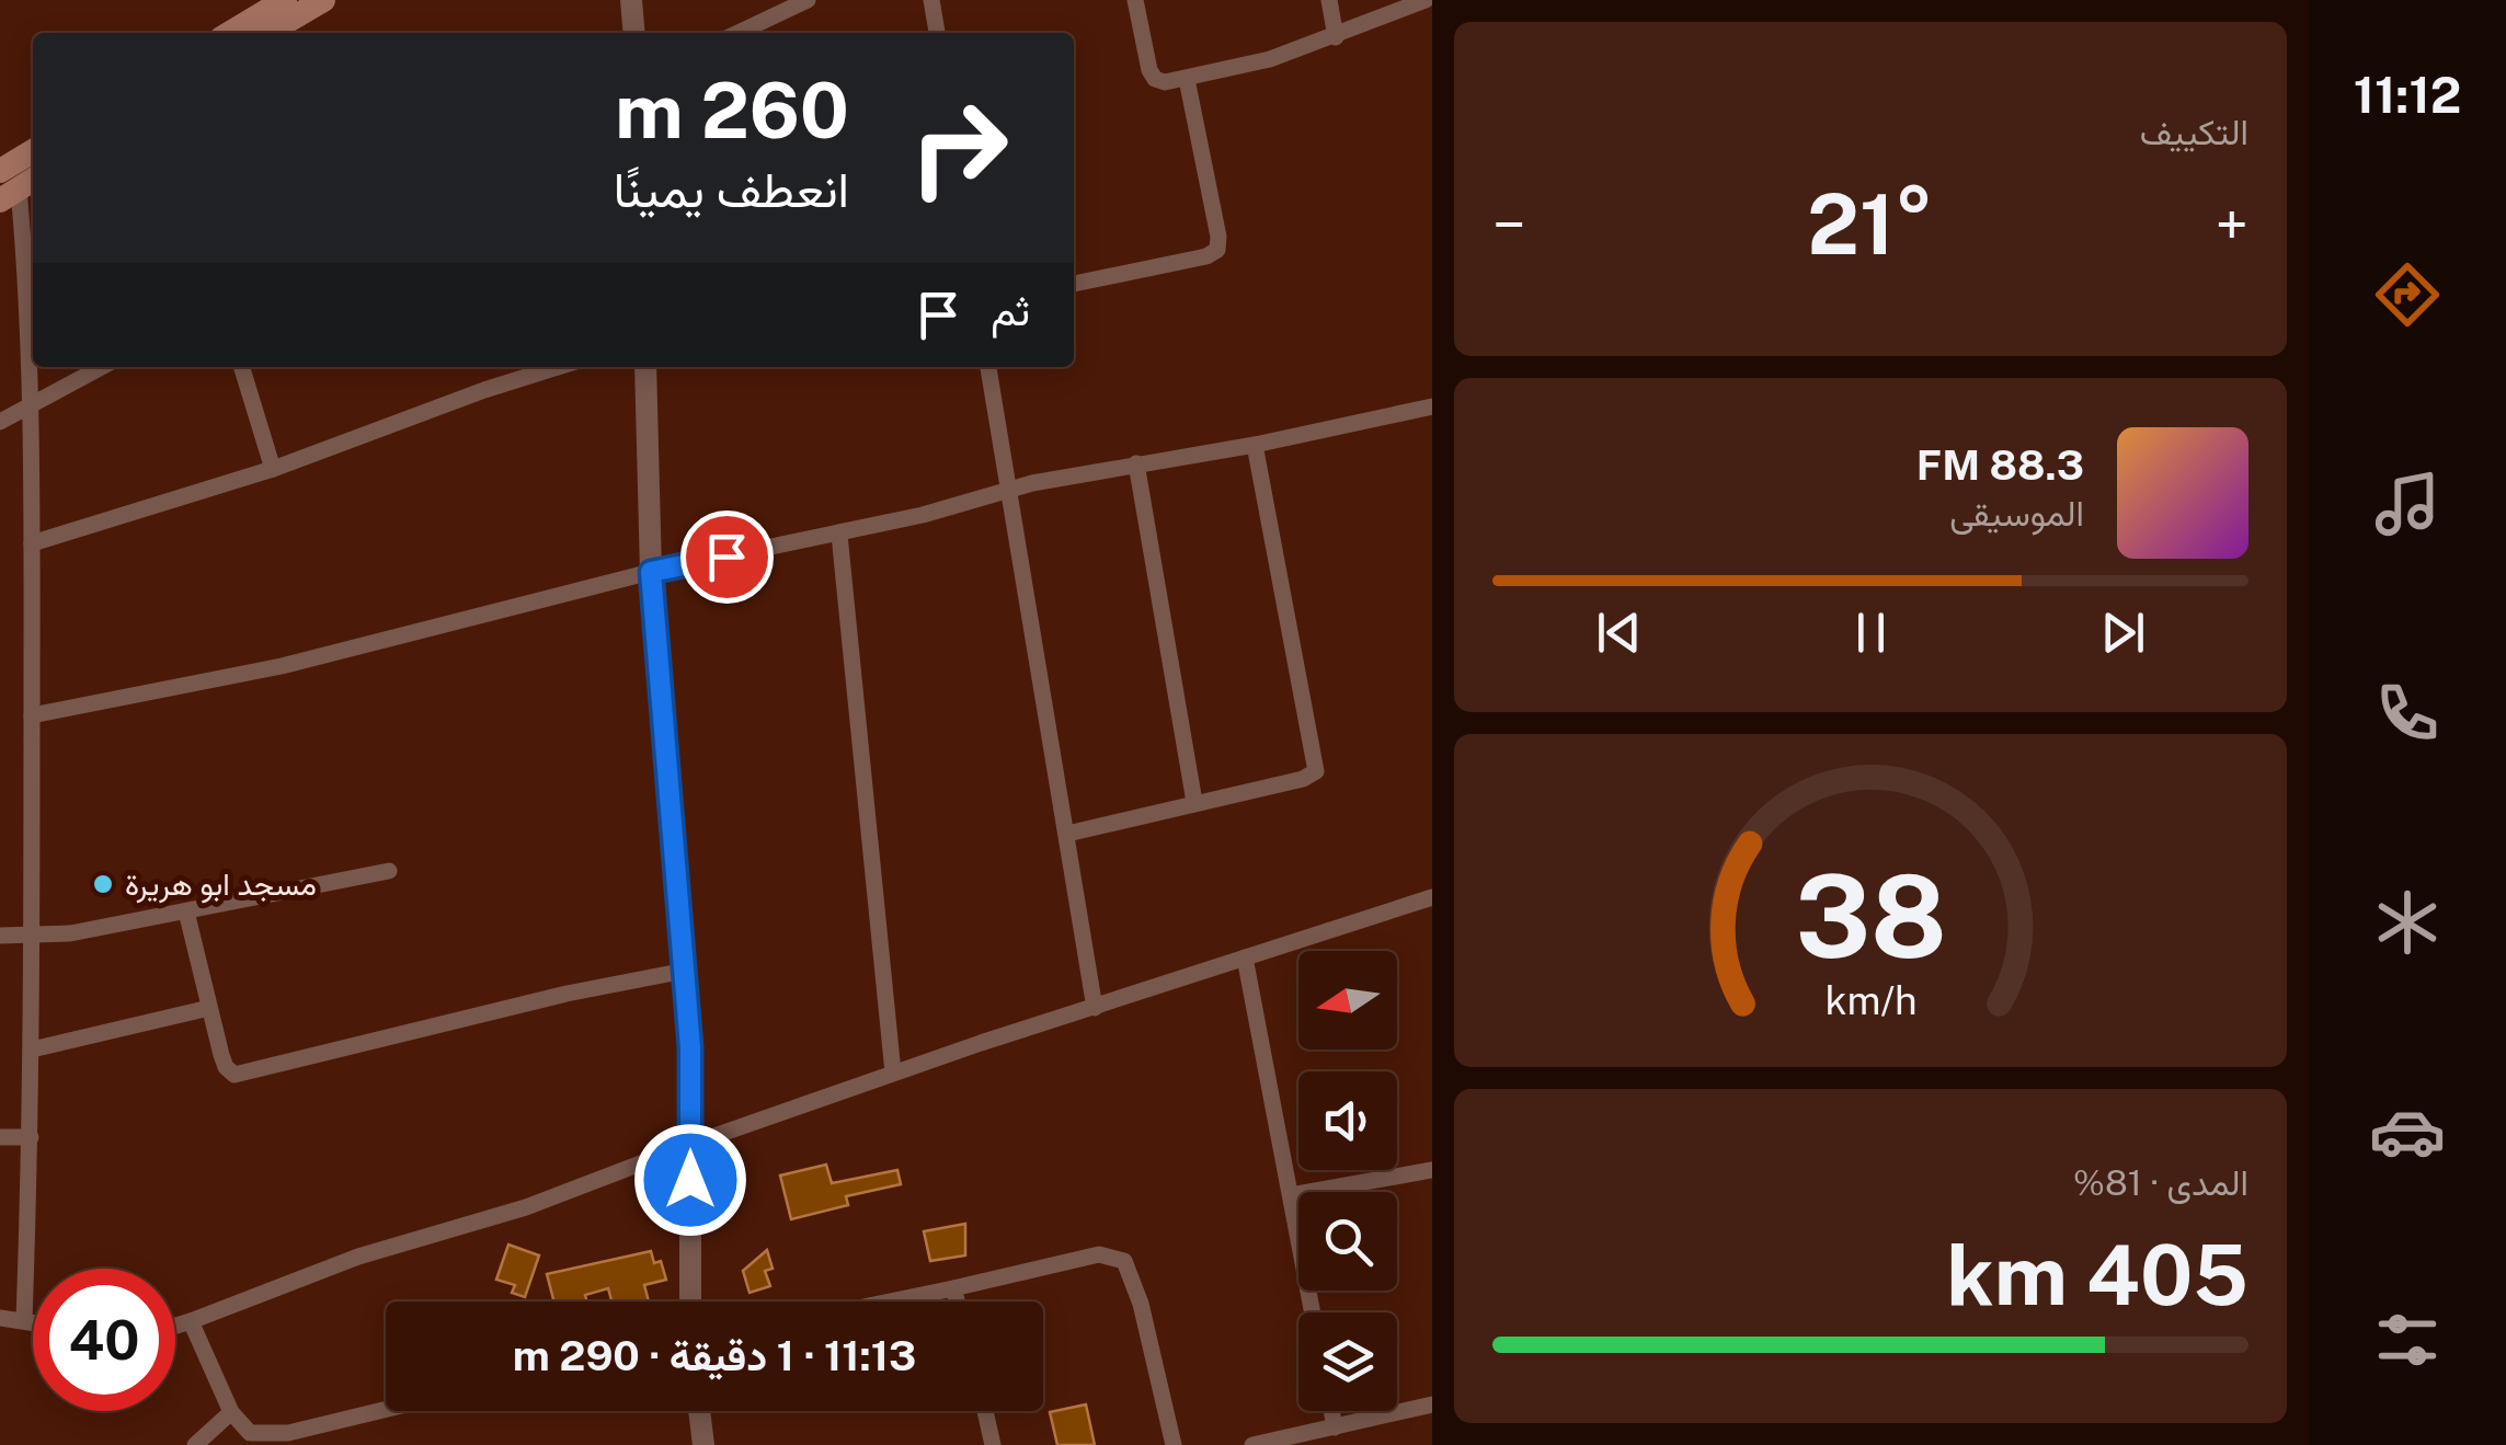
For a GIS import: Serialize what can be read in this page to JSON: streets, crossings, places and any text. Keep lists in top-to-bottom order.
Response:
{
  "places": ["مسجد ابو هريرة"],
  "north": "left",
  "page": {
    "tabs": "11:12",
    "tile": [
      "التكييف",
      ["المدى · 81%", "405 km"]
    ],
    "turn": ["260 m", "انعطف يمينًا"],
    "heat": ["−", "21°", "+"],
    "then": "ثم",
    "song": ["88.3 FM", "الموسيقى"],
    "limit": "40",
    "trip": "11:13 · 1 دقيقة · 290 m",
    "gauge": ["38", "km/h"]
  }
}
